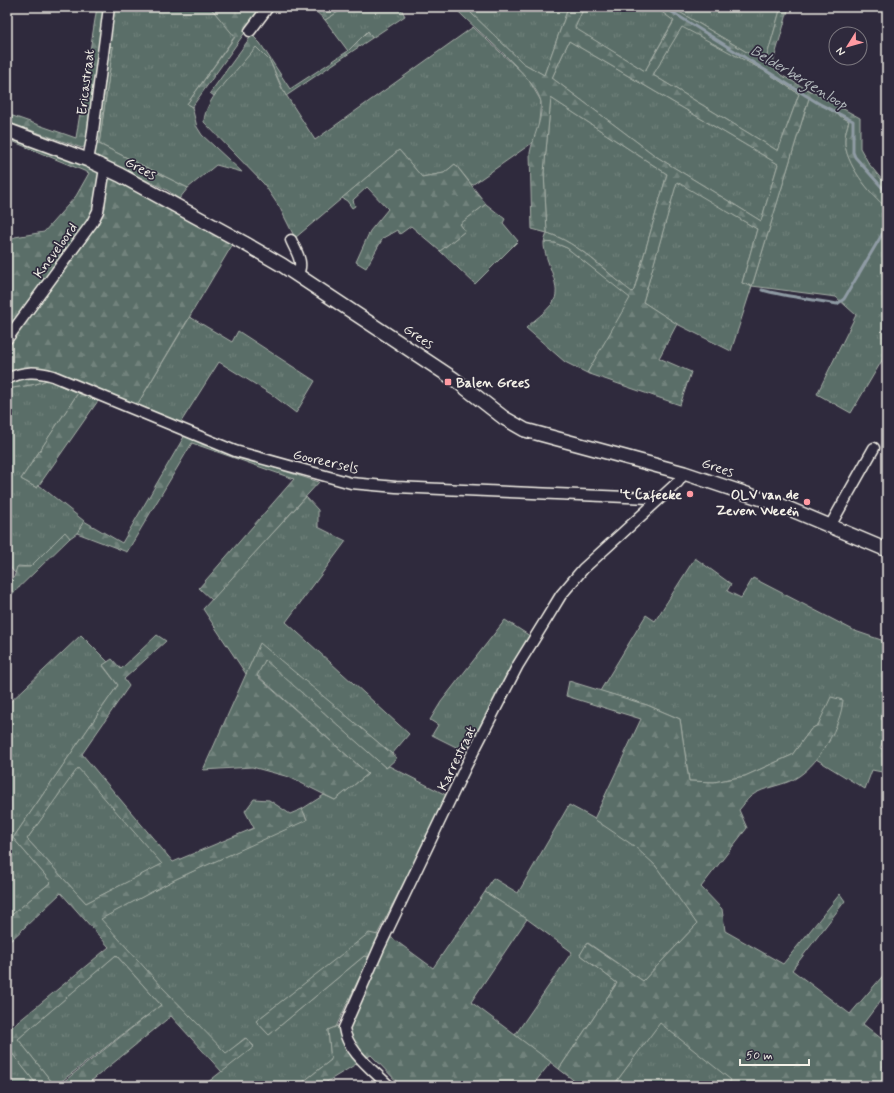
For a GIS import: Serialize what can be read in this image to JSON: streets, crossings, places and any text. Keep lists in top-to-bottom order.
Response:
{
  "streets": {
    "street": [
      "Ericastraat",
      "Grees",
      "Kneveloord",
      "Gooreersels",
      "Karrestraat"
    ]
  },
  "crossings": [
    ["Ericastraat", "Grees"],
    ["Grees", "Kneveloord"],
    ["Grees", "Karrestraat"],
    ["Gooreersels", "Karrestraat"]
  ],
  "water": ["Belderbergenloop"],
  "places": {
    "transit": ["Balen Grees"],
    "other": ["'t Cafeeke", "OLV van de Zeven Weeën"]
  },
  "scale_bar": "50 m",
  "north": "bottom left"
}
